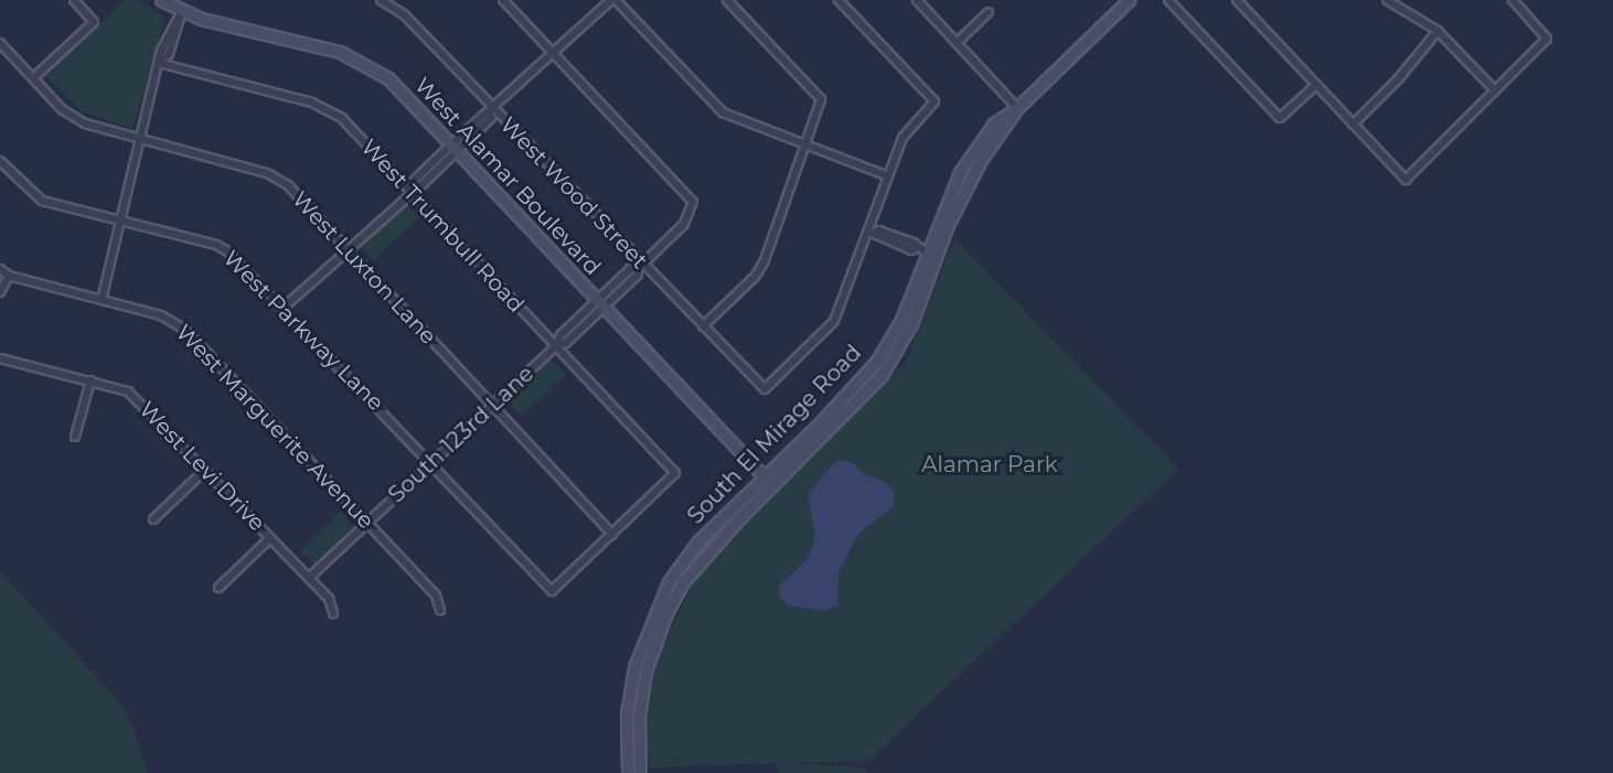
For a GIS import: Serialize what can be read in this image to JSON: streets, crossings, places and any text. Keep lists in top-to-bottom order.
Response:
{
  "streets": {
    "main road": ["West Alamar Boulevard", "South El Mirage Road"],
    "street": [
      "West Wood Street",
      "West Trumbull Road",
      "West Luxton Lane",
      "West Parkway Lane",
      "West Marguerite Avenue",
      "South 123rd Lane",
      "West Levi Drive"
    ]
  },
  "crossings": [
    ["West Alamar Boulevard", "South 123rd Lane"],
    ["West Alamar Boulevard", "South El Mirage Road"],
    ["West Wood Street", "South 123rd Lane"],
    ["West Trumbull Road", "West Luxton Lane"],
    ["West Trumbull Road", "West Parkway Lane"],
    ["West Trumbull Road", "South 123rd Lane"],
    ["West Luxton Lane", "West Parkway Lane"],
    ["West Luxton Lane", "South 123rd Lane"],
    ["West Parkway Lane", "South 123rd Lane"],
    ["West Marguerite Avenue", "South 123rd Lane"],
    ["South 123rd Lane", "West Levi Drive"]
  ],
  "parks": ["Alamar Park"]
}
